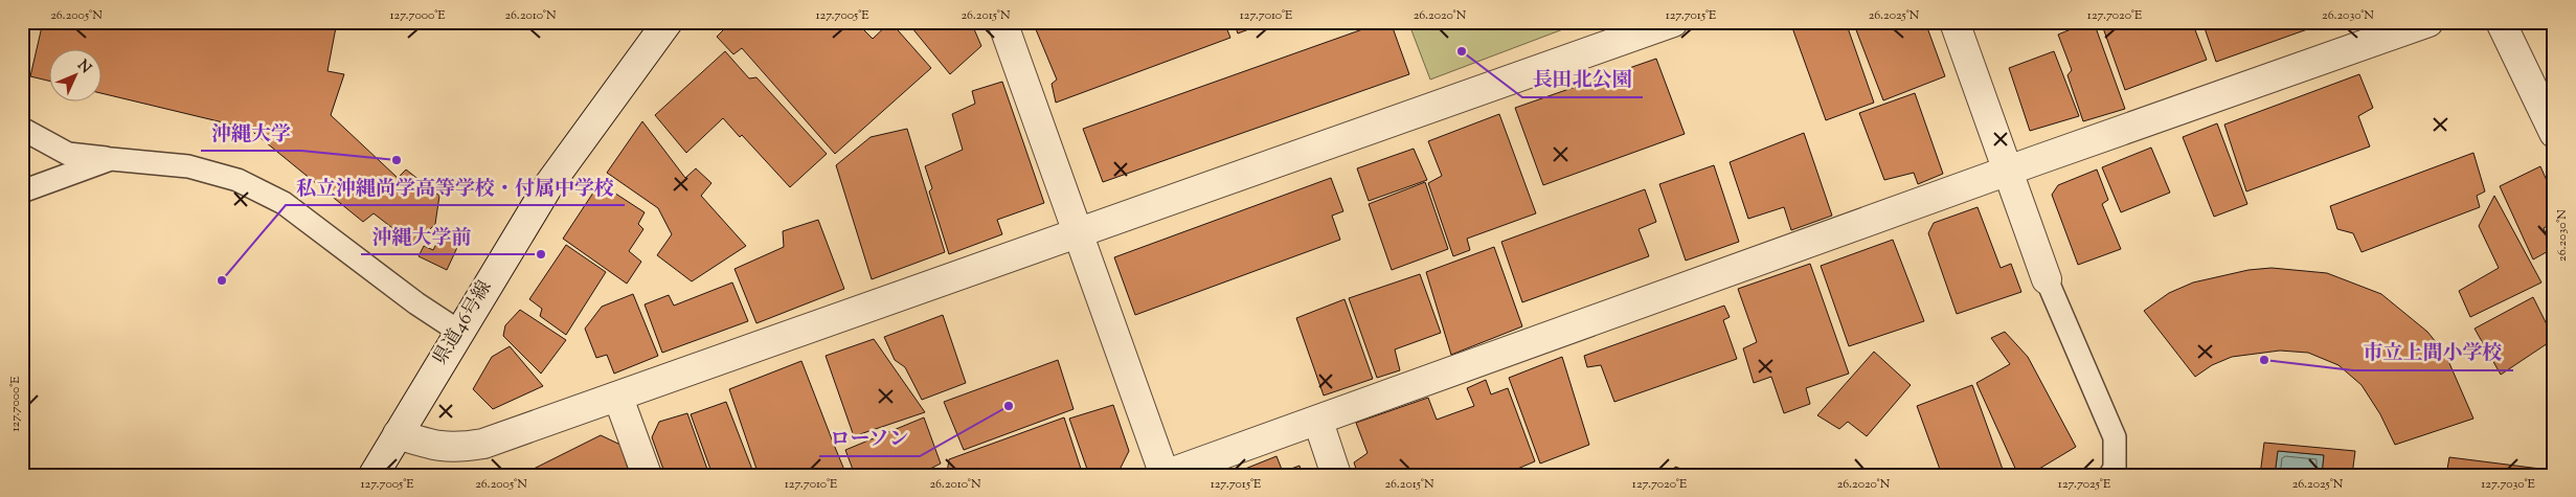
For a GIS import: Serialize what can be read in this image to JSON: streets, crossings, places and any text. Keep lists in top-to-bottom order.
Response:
{
  "streets": {
    "street": ["県道46号線"]
  },
  "places": [
    "長田北公園",
    "沖縄大学",
    "沖縄大学前",
    "私立沖縄尚学高等学校・付属中学校",
    "市立上間小学校",
    "ローソン"
  ],
  "north": "top right",
  "coordinates": [
    "26.2005°N",
    "127.7000°E",
    "26.2010°N",
    "127.7005°E",
    "26.2015°N",
    "127.7010°E",
    "26.2020°N",
    "127.7015°E",
    "26.2025°N",
    "127.7020°E",
    "26.2030°N",
    "127.7025°E",
    "127.7030°E"
  ]
}
